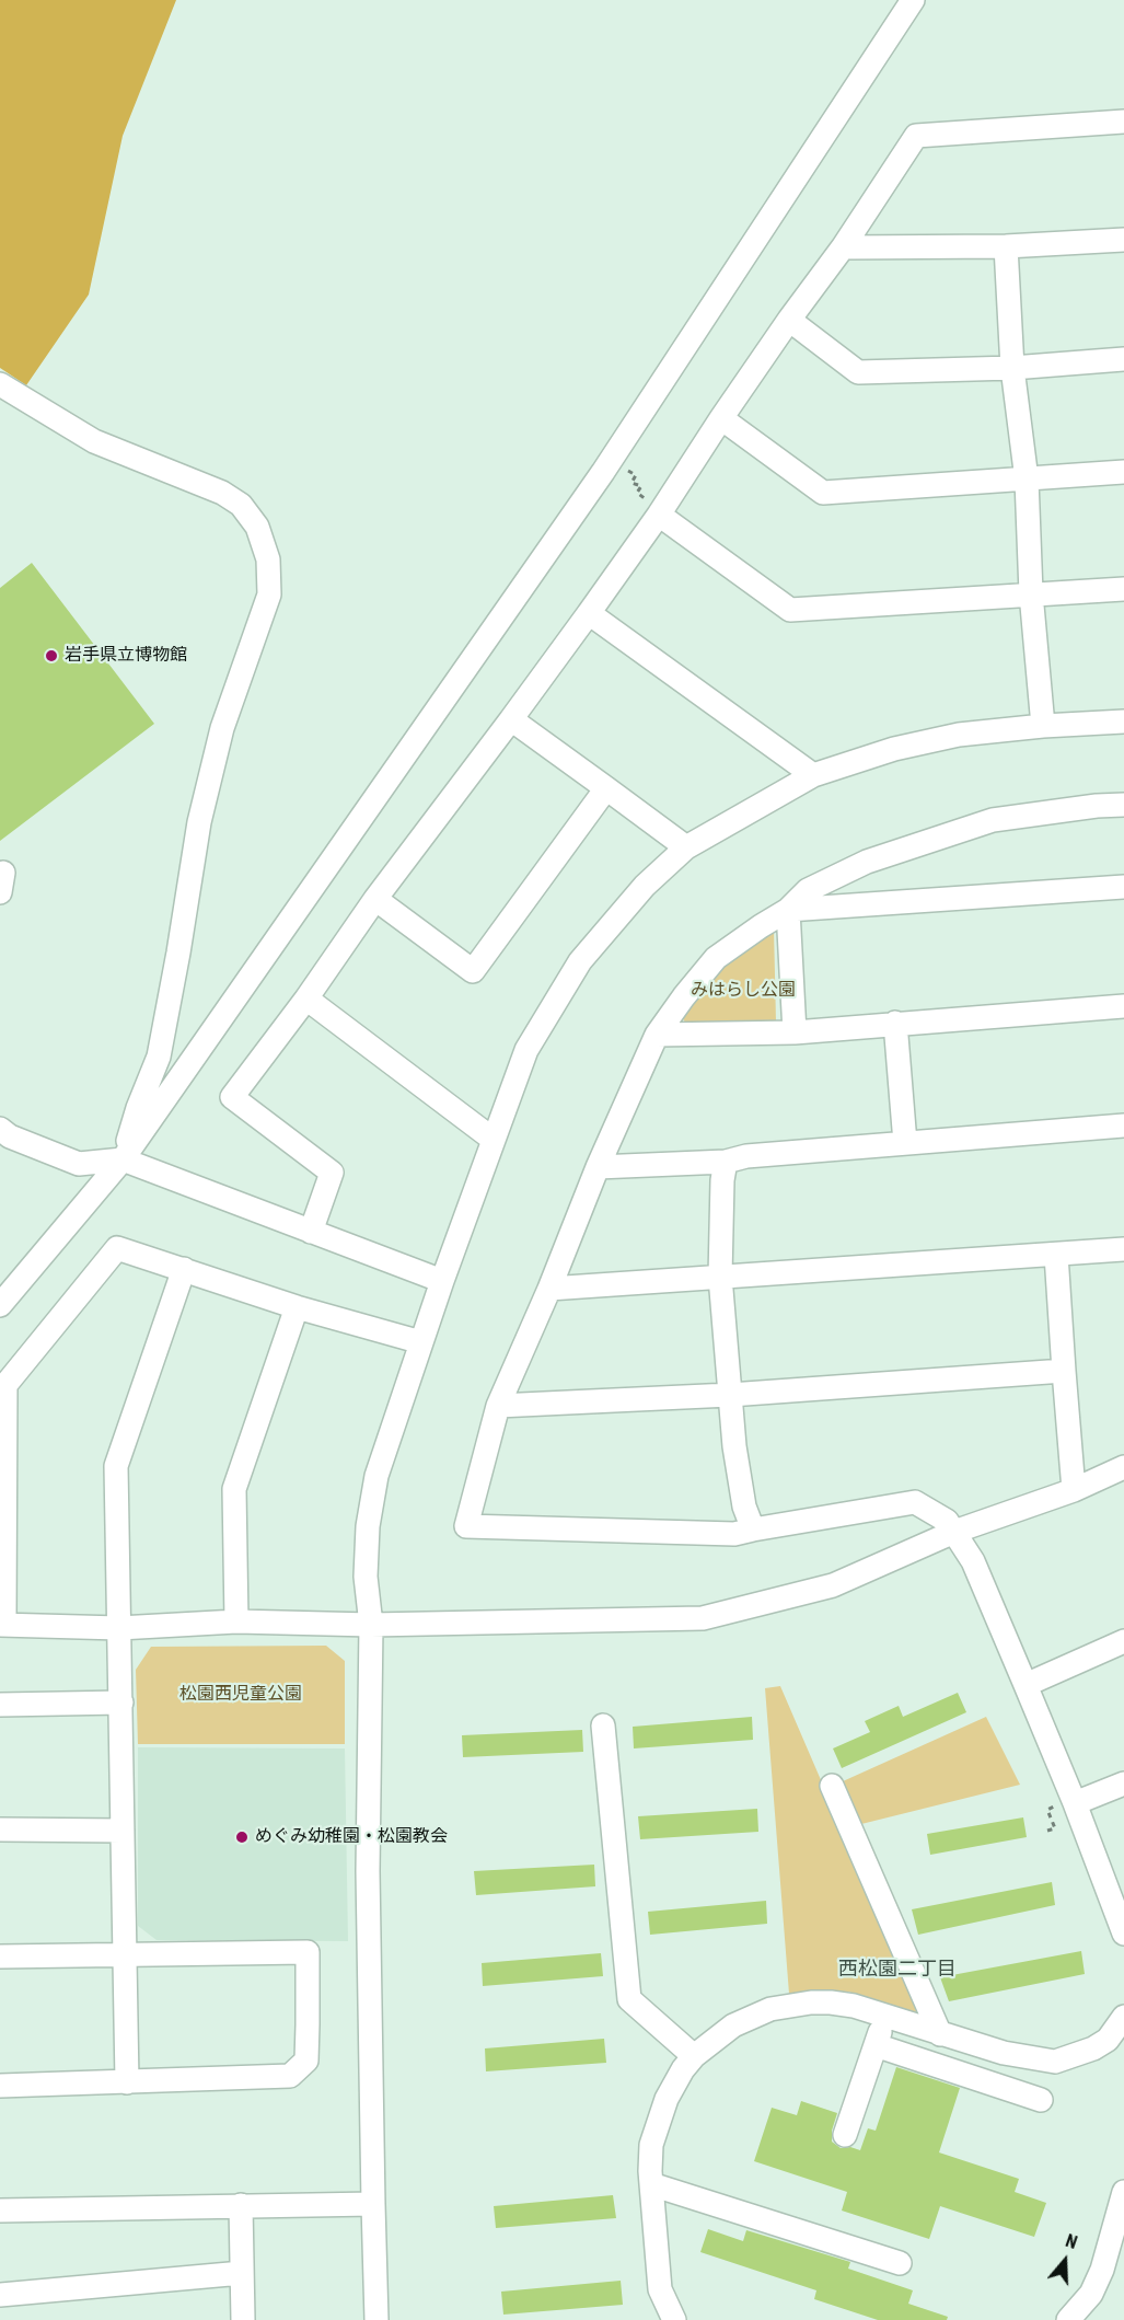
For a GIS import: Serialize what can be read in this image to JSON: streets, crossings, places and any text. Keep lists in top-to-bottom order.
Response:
{
  "districts": ["西松園二丁目"],
  "parks": ["みはらし公園", "松園西児童公園"],
  "places": ["岩手県立博物館", "めぐみ幼稚園・松園教会"],
  "north": "top"
}
